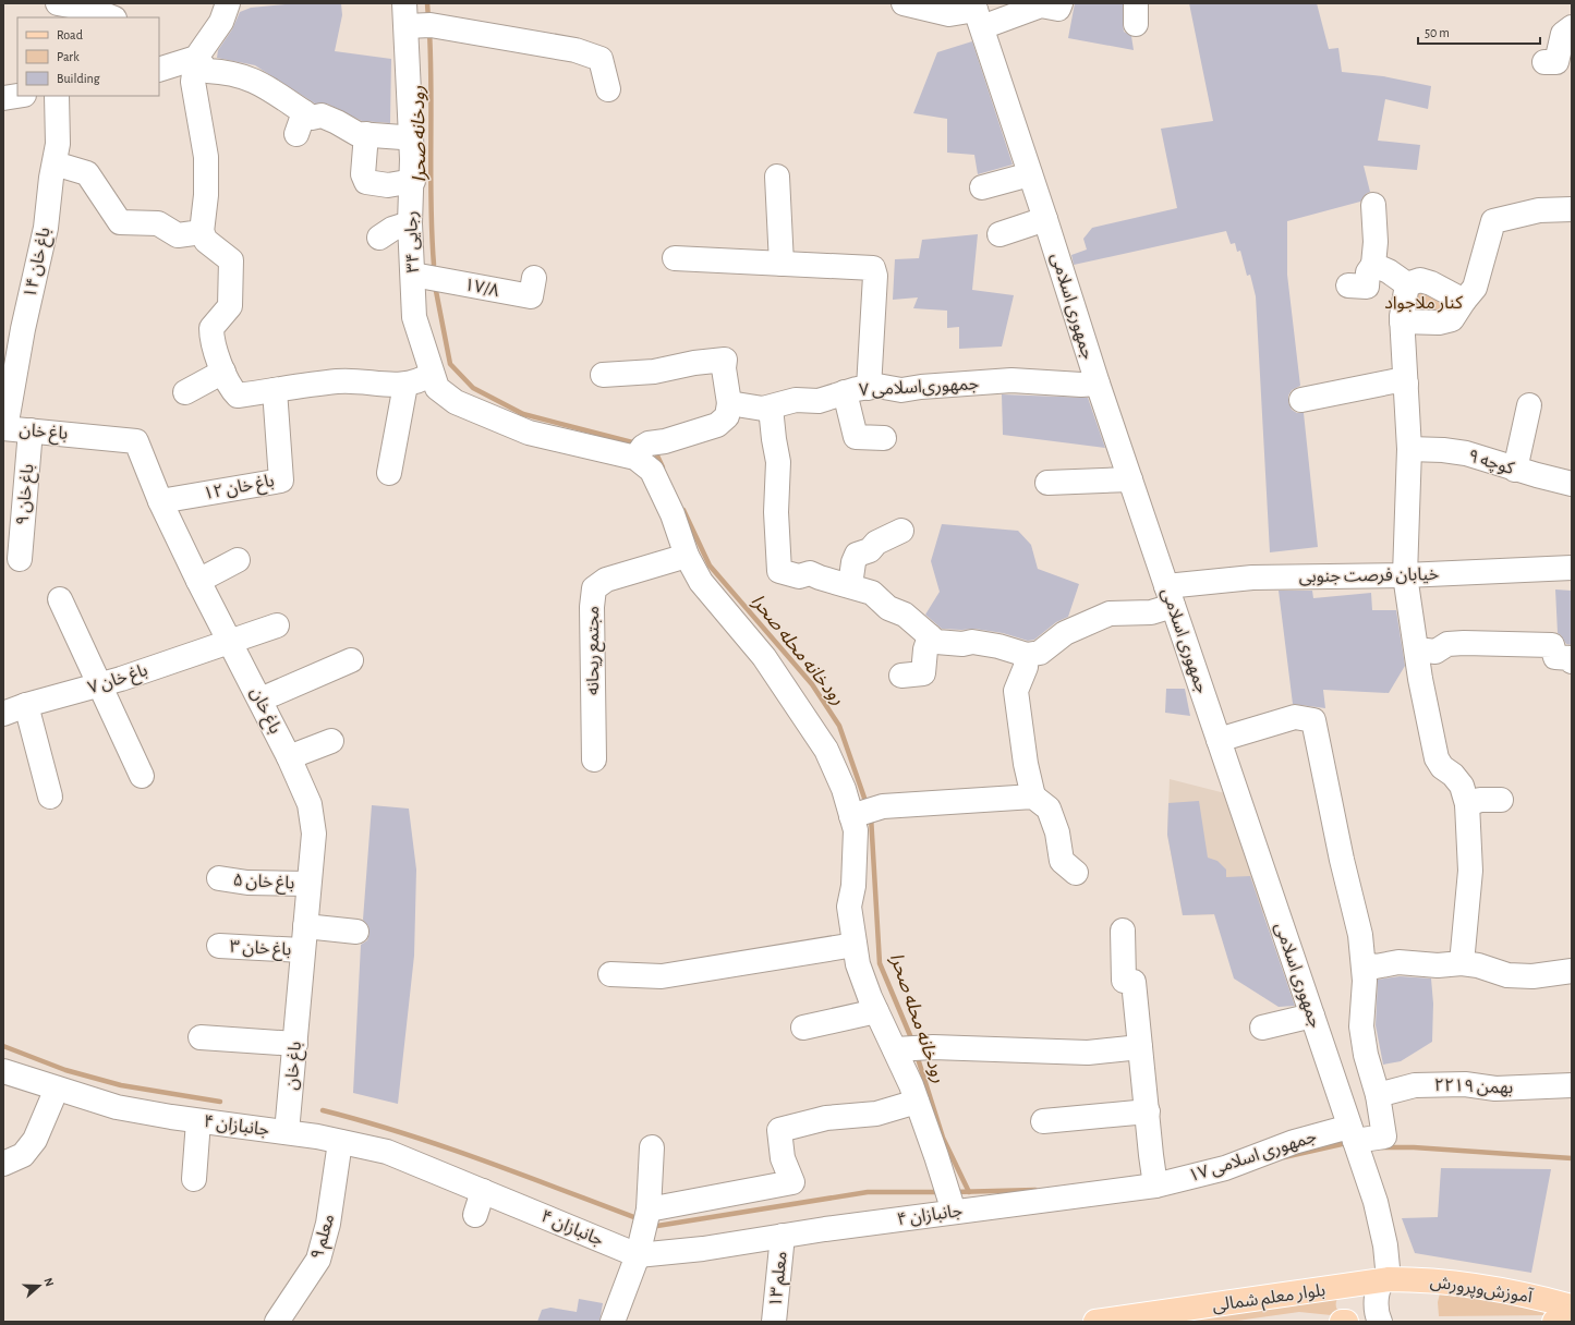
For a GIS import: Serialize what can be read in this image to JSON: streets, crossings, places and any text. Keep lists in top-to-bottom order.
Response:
{
  "streets": {
    "main road": ["آموزش‌و‌پرورش", "بلوار معلم شمالی"],
    "street": [
      "رجایی ۳۴",
      "باغ خان ۱۴",
      "۱۷/۸",
      "جمهوری اسلامی",
      "جمهوری‌اسلامی ۷",
      "باغ خان",
      "کوچه ۹",
      "باغ خان ۱۲",
      "باغ خان ۹",
      "خیابان فرصت جنوبی",
      "مجتمع ریحانه",
      "باغ خان ۷",
      "باغ خان ۵",
      "باغ خان ۳",
      "۲۲بهمن ۱۹",
      "جانبازان ۴",
      "جمهوری اسلامی ۱۷",
      "معلم ۹",
      "معلم ۱۳"
    ]
  },
  "crossings": [
    ["رجایی ۳۴", "۱۷/۸"],
    ["باغ خان ۱۴", "باغ خان"],
    ["جمهوری اسلامی", "جمهوری‌اسلامی ۷"],
    ["جمهوری اسلامی", "خیابان فرصت جنوبی"],
    ["جمهوری اسلامی", "جمهوری اسلامی ۱۷"],
    ["جمهوری اسلامی", "آموزش‌و‌پرورش"],
    ["جمهوری اسلامی", "بلوار معلم شمالی"],
    ["باغ خان", "باغ خان ۱۲"],
    ["باغ خان", "باغ خان ۹"],
    ["باغ خان", "باغ خان ۷"],
    ["باغ خان", "باغ خان ۵"],
    ["باغ خان", "باغ خان ۳"],
    ["باغ خان", "جانبازان ۴"],
    ["۲۲بهمن ۱۹", "جمهوری اسلامی ۱۷"],
    ["جانبازان ۴", "جمهوری اسلامی ۱۷"],
    ["جانبازان ۴", "معلم ۹"],
    ["جانبازان ۴", "معلم ۱۳"],
    ["آموزش‌و‌پرورش", "بلوار معلم شمالی"]
  ],
  "water": ["رودخانه صحرا", "رودخانه محله صحرا"],
  "parks": ["کنار ملا‌جواد"],
  "legend": ["Road", "Park", "Building"],
  "scale_bar": "50 m",
  "north": "right"
}
